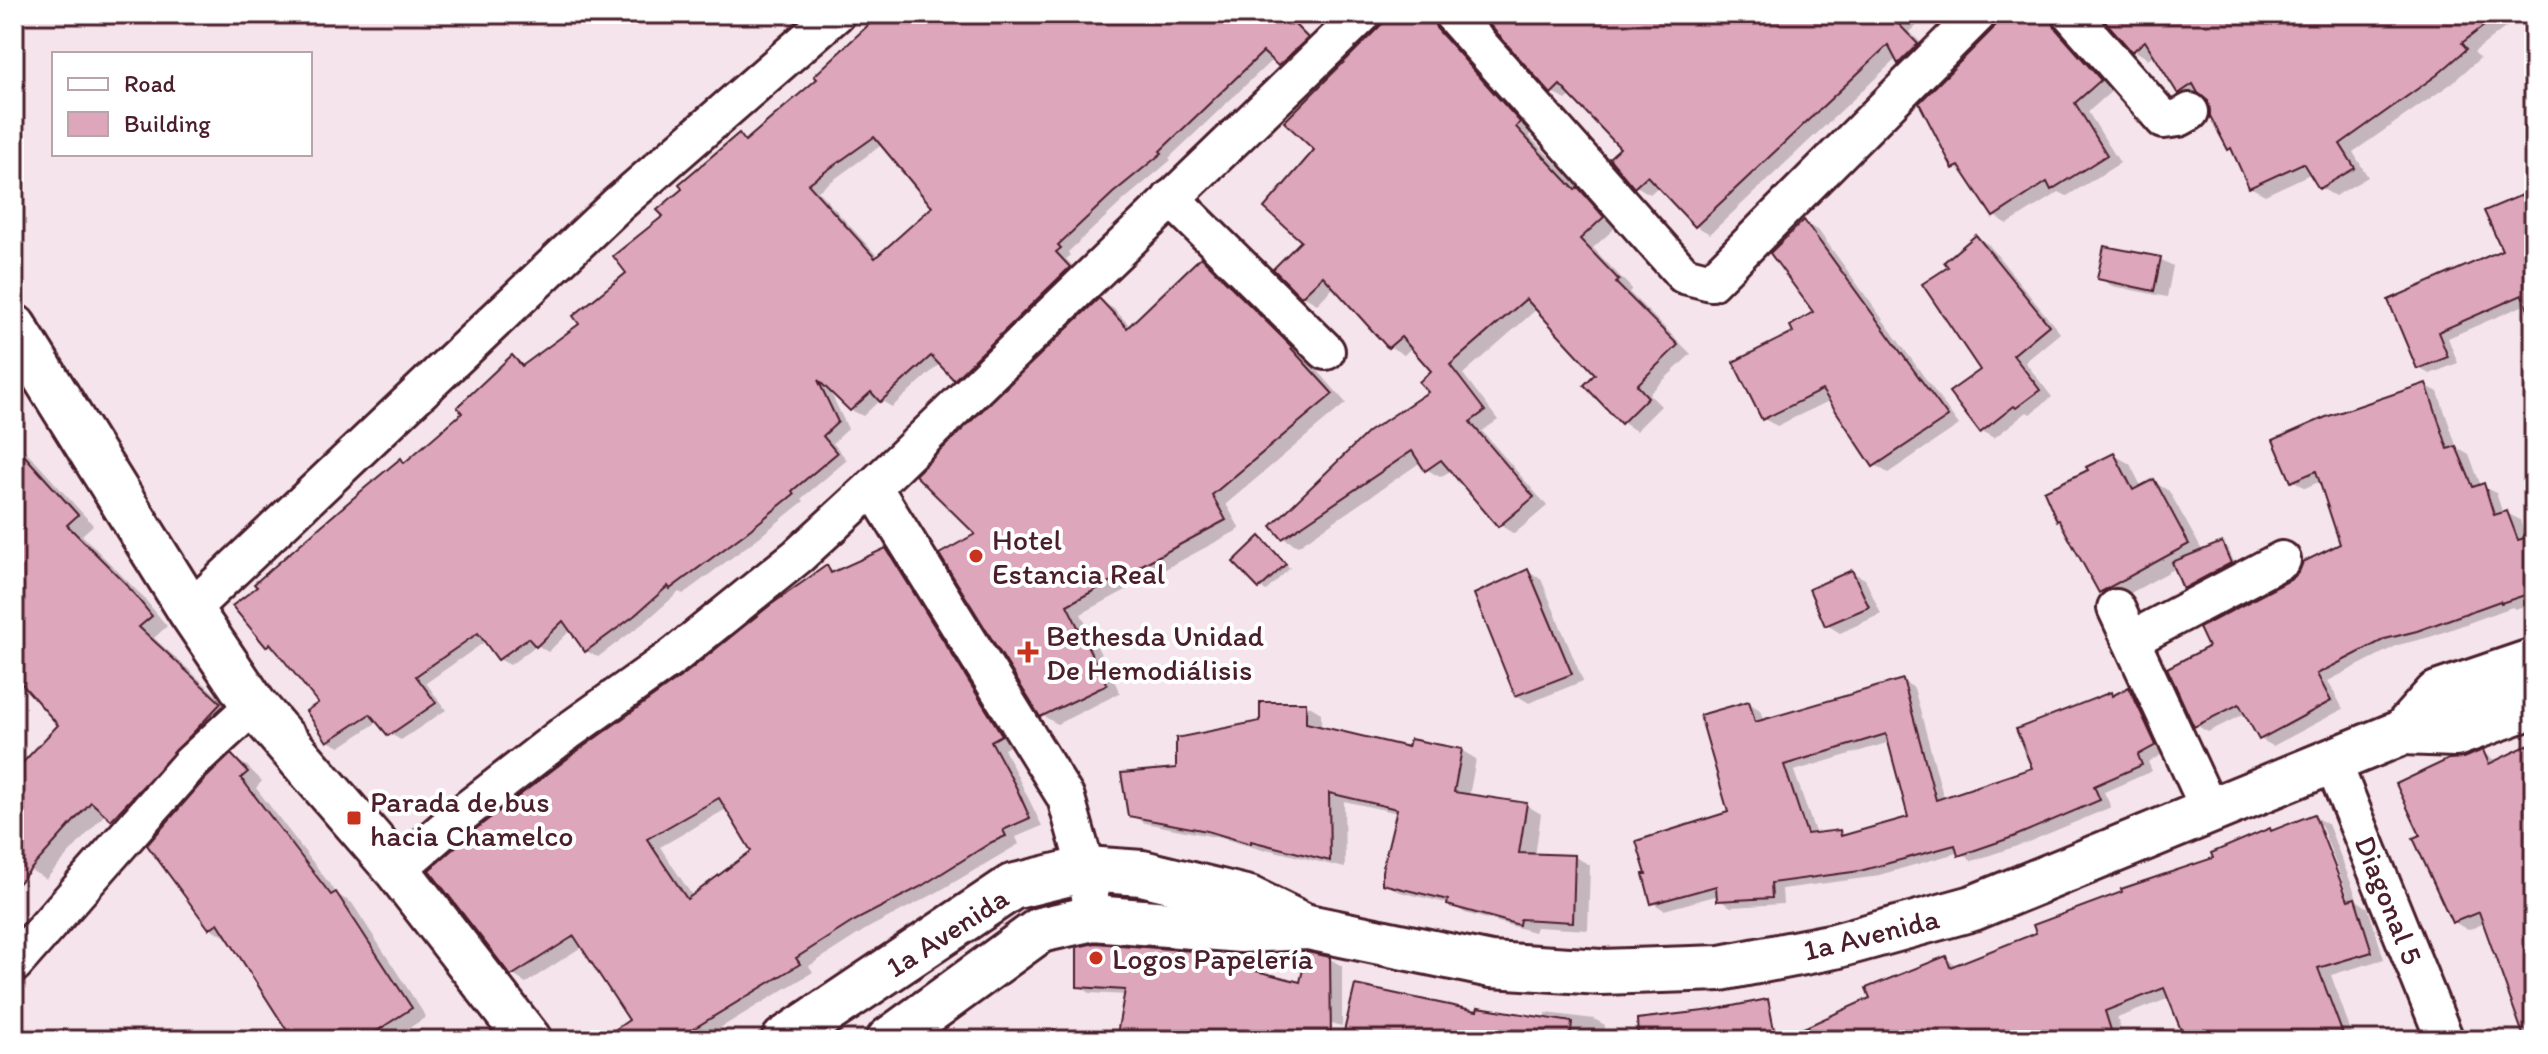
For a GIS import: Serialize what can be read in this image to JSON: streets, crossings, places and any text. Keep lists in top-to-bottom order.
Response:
{
  "streets": {
    "main road": ["1a Avenida"],
    "street": ["Diagonal 5"]
  },
  "crossings": [
    ["Diagonal 5", "1a Avenida"]
  ],
  "places": {
    "other": ["Hotel Estancia Real", "Logos Papelería"],
    "health": ["Bethesda Unidad De Hemodiálisis"],
    "transit": ["Parada de bus hacia Chamelco"]
  },
  "legend": ["Road", "Building"]
}
